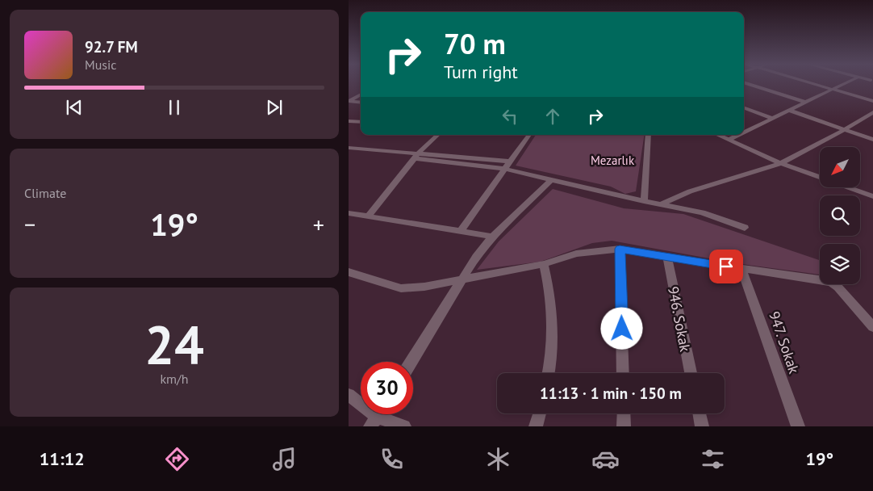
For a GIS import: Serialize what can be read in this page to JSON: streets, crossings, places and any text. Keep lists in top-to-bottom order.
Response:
{
  "streets": {
    "street": ["946. Sokak", "947. Sokak"]
  },
  "parks": ["Mezarlık"],
  "north": "bottom left",
  "page": {
    "turn": ["70 m", "Turn right"],
    "song": ["92.7 FM", "Music"],
    "tile": [
      "Climate",
      ["24", "km/h"]
    ],
    "heat": ["−", "19°", "+"],
    "limit": "30",
    "trip": "11:13 · 1 min · 150 m",
    "tabs": ["11:12", "19°"]
  }
}
